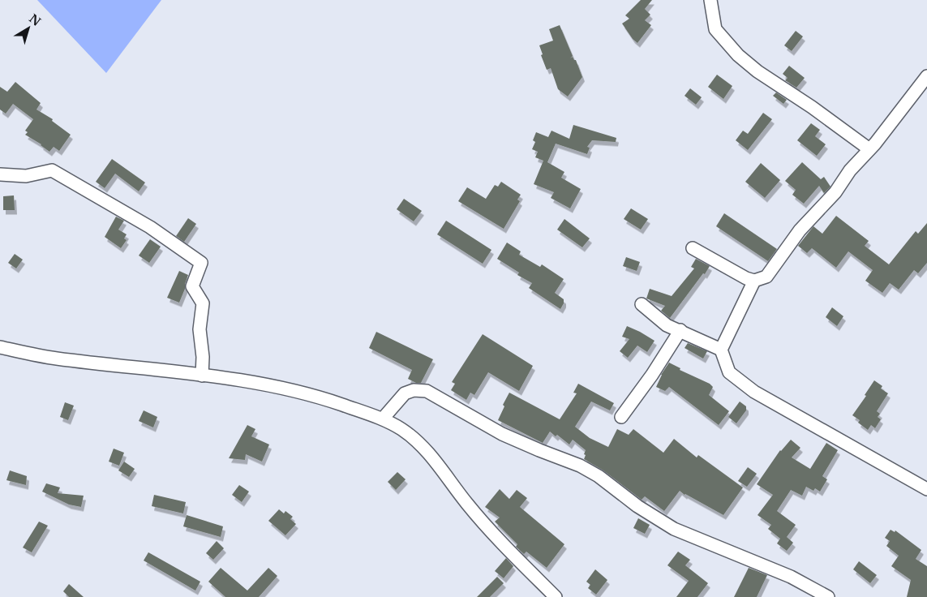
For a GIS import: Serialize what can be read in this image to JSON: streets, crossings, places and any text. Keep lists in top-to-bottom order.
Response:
{
  "north": "top right"
}
